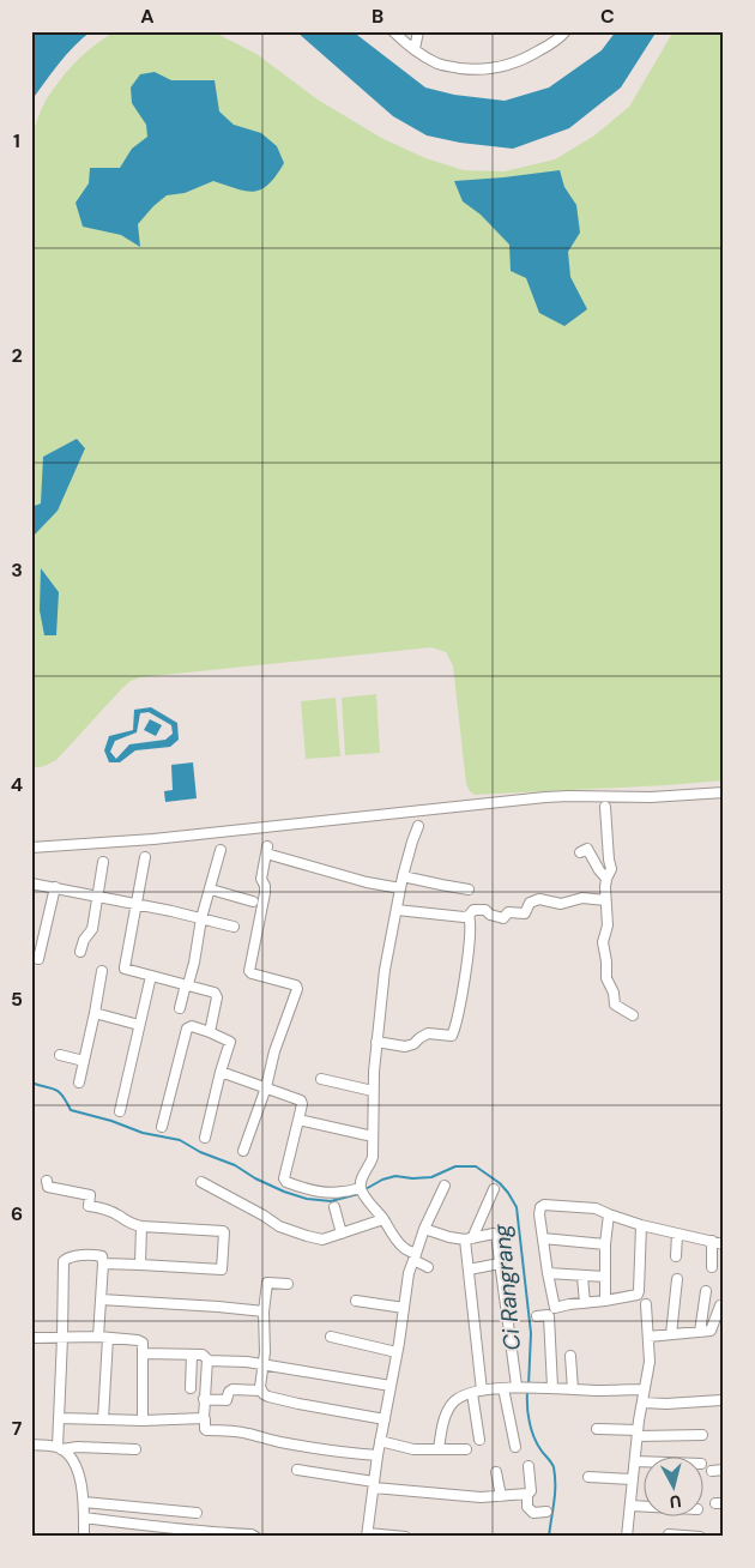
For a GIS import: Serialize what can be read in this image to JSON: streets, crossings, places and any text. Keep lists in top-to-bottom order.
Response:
{
  "water": ["Ci Rangrang"],
  "north": "bottom",
  "grid": {
    "columns": ["A", "B", "C"],
    "rows": [
      "1",
      "2",
      "3",
      "4",
      "5",
      "6",
      "7"
    ]
  }
}
